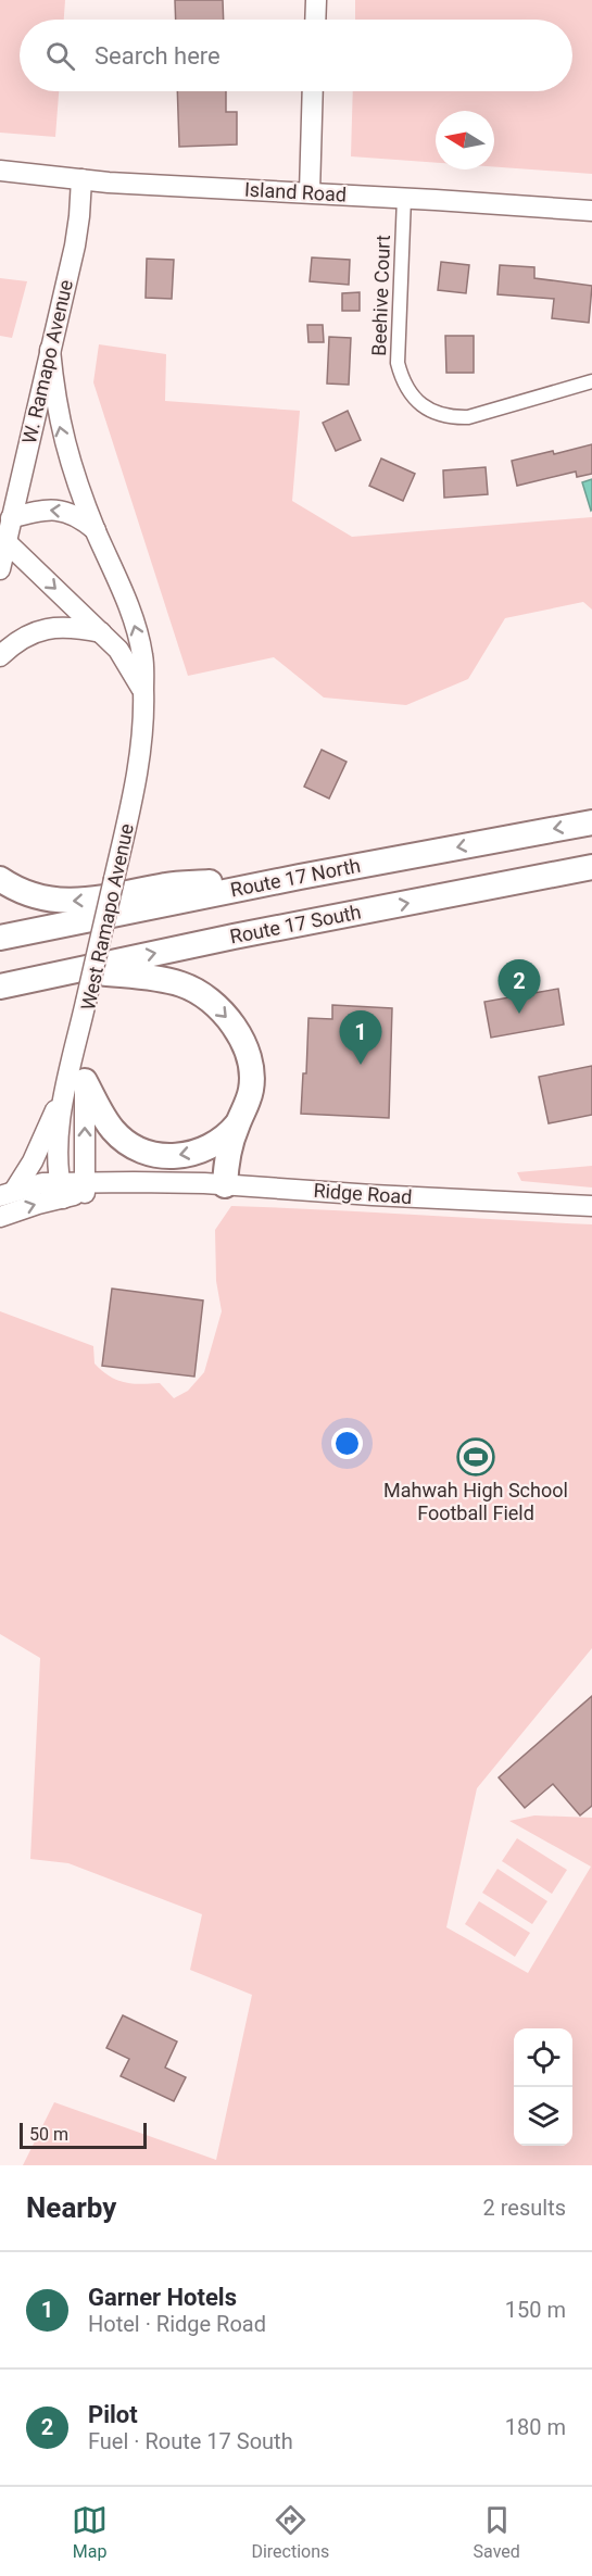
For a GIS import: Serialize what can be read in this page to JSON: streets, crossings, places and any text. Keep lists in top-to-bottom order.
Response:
{
  "streets": {
    "highway": ["Route 17 North", "Route 17 South"],
    "street": [
      "Island Road",
      "Beehive Court",
      "W. Ramapo Avenue",
      "West Ramapo Avenue",
      "Ridge Road"
    ]
  },
  "crossings": [
    ["Island Road", "Beehive Court"],
    ["Island Road", "W. Ramapo Avenue"],
    ["W. Ramapo Avenue", "West Ramapo Avenue"]
  ],
  "one_way": ["Route 17 North"],
  "places": {
    "sports": ["Mahwah High School Football Field"]
  },
  "scale_bar": "50 m",
  "north": "left",
  "page": {
    "search": "Search here",
    "pins": ["2", "1"],
    "scale": "50 m",
    "heading": ["Nearby", "2 results"],
    "list": [
      {
        "mark": "1",
        "name": "Garner Hotels",
        "note": "Hotel · Ridge Road",
        "value": "150 m"
      },
      {
        "mark": "2",
        "name": "Pilot",
        "note": "Fuel · Route 17 South",
        "value": "180 m"
      }
    ],
    "nav": ["Map", "Directions", "Saved"]
  }
}
